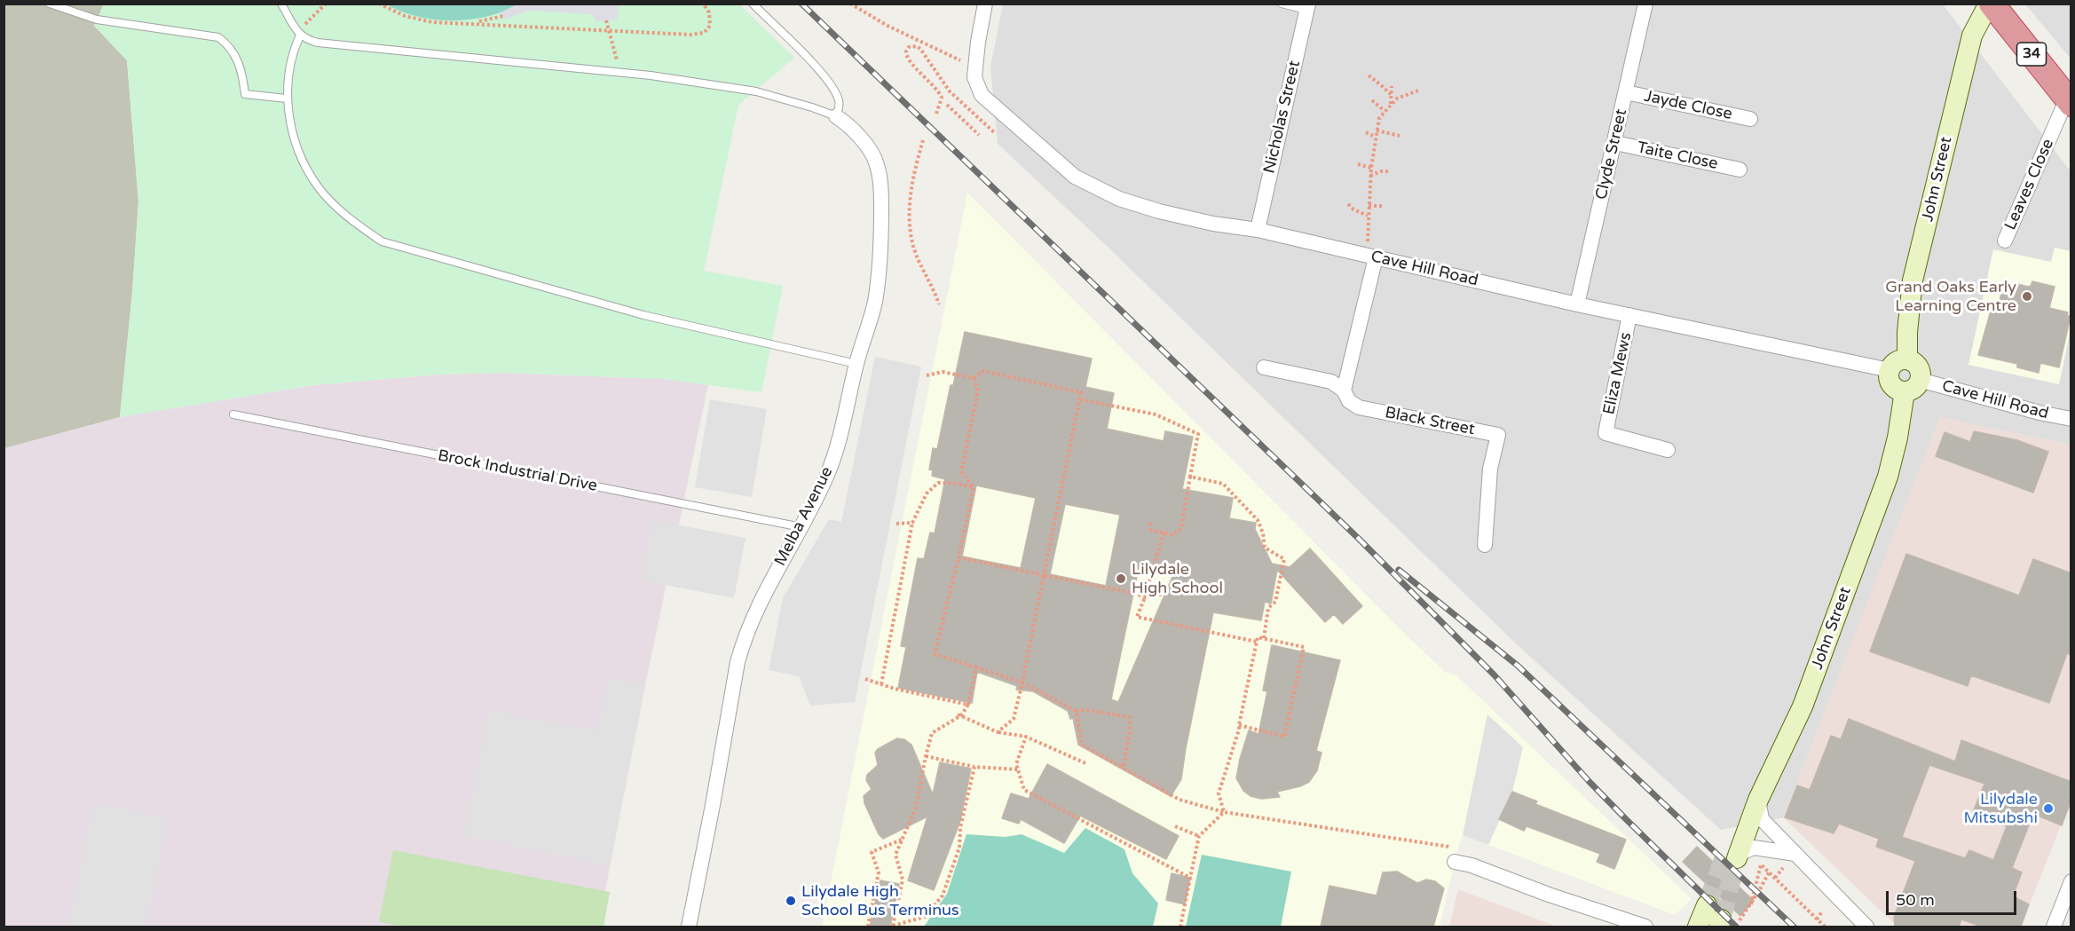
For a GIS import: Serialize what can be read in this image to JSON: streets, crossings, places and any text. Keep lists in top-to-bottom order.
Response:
{
  "streets": {
    "highway": ["34"],
    "main road": ["John Street"],
    "street": [
      "Jayde Close",
      "Nicholas Street",
      "Clyde Street",
      "Taite Close",
      "Leaves Close",
      "Cave Hill Road",
      "Eliza Mews",
      "Black Street",
      "Melba Avenue"
    ],
    "lane": ["Brock Industrial Drive"]
  },
  "crossings": [
    ["34", "John Street"],
    ["34", "Leaves Close"],
    ["Jayde Close", "Clyde Street"],
    ["Nicholas Street", "Cave Hill Road"],
    ["Clyde Street", "Taite Close"],
    ["Clyde Street", "Cave Hill Road"],
    ["John Street", "Cave Hill Road"],
    ["Cave Hill Road", "Eliza Mews"],
    ["Brock Industrial Drive", "Melba Avenue"]
  ],
  "places": [
    "Grand Oaks Early Learning Centre",
    "Lilydale High School",
    "Lilydale Mitsubshi",
    "Lilydale High School Bus Terminus"
  ],
  "scale_bar": "50 m"
}
